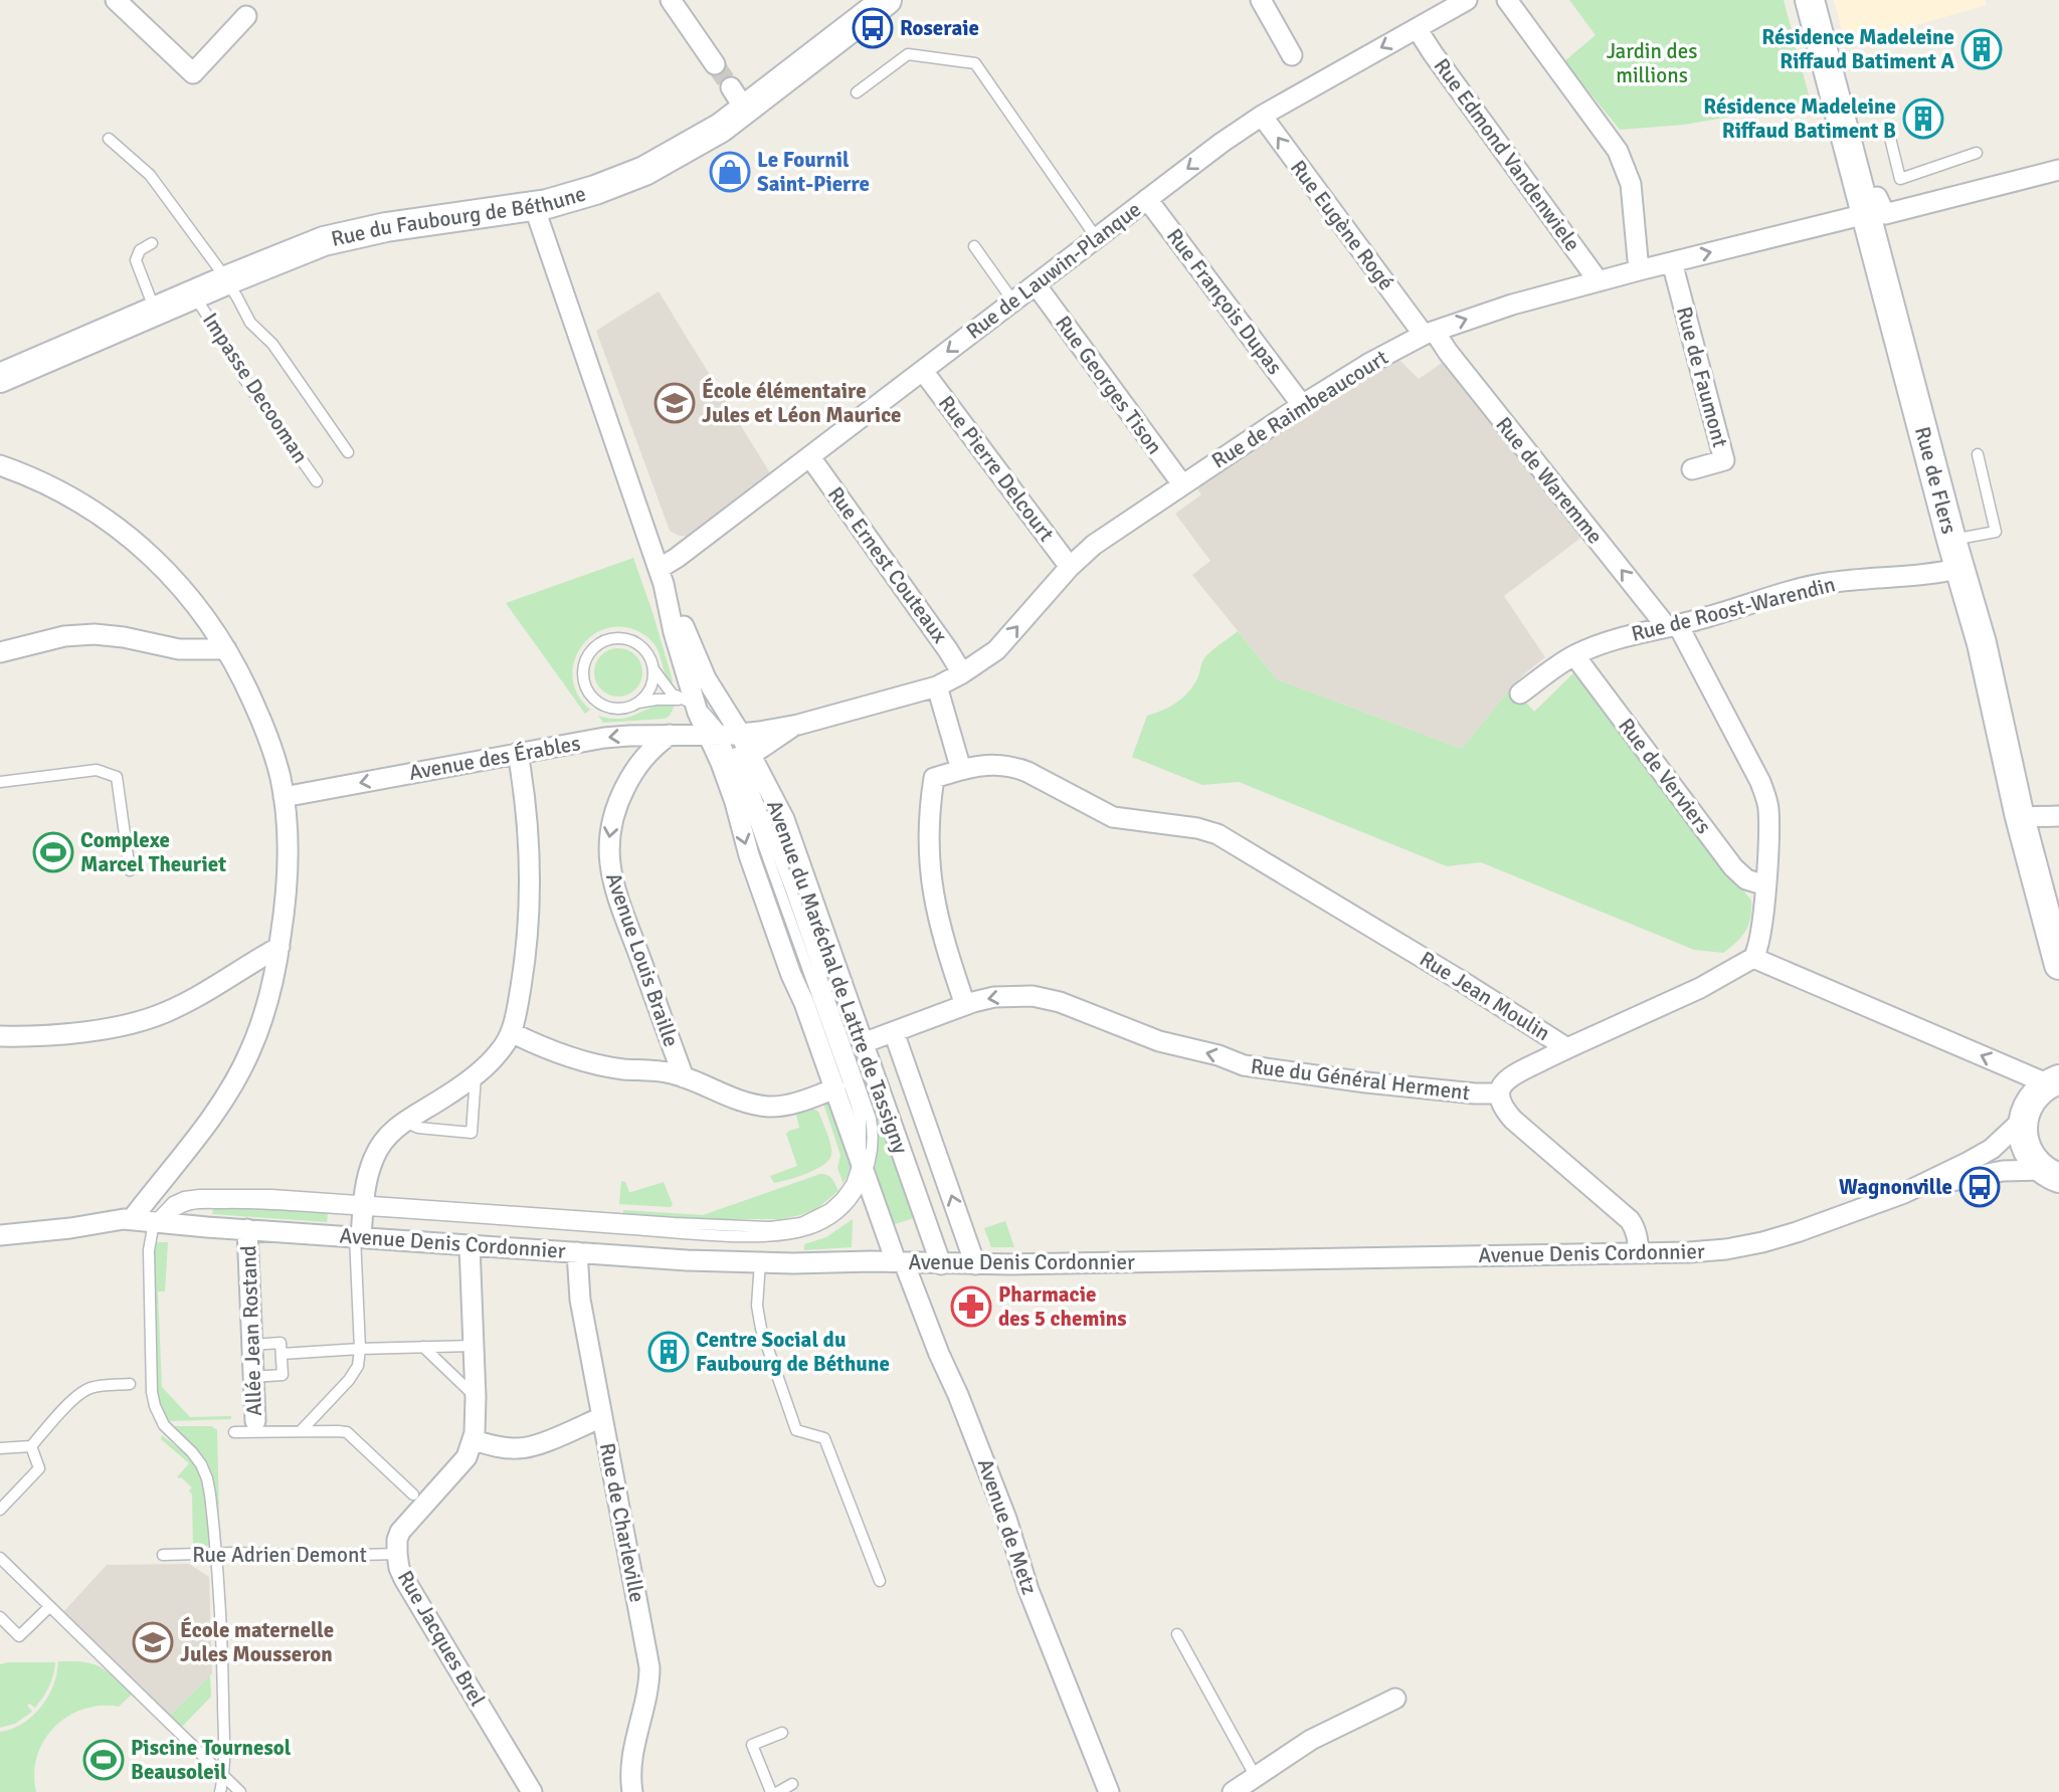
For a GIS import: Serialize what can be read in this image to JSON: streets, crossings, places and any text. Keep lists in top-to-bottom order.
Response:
{
  "streets": {
    "main road": ["Rue du Faubourg de Béthune", "Rue de Flers"],
    "street": [
      "Rue Edmond Vandenwiele",
      "Rue Eugène Rogé",
      "Rue de Lauwin-Planque",
      "Rue François Dupas",
      "Rue de Faumont",
      "Rue Georges Tison",
      "Rue de Raimbeaucourt",
      "Rue Pierre Delcourt",
      "Rue de Waremme",
      "Rue Ernest Couteaux",
      "Rue de Roost-Warendin",
      "Avenue des Érables",
      "Rue de Verviers",
      "Avenue Louis Braille",
      "Avenue du Maréchal de Lattre de Tassigny",
      "Rue Jean Moulin",
      "Rue du Général Herment",
      "Avenue Denis Cordonnier",
      "Allée Jean Rostand",
      "Rue de Charleville",
      "Avenue de Metz",
      "Rue Jacques Brel"
    ],
    "lane": ["Impasse Decooman", "Rue Adrien Demont"]
  },
  "crossings": [
    ["Rue Edmond Vandenwiele", "Rue de Lauwin-Planque"],
    ["Rue Edmond Vandenwiele", "Rue de Raimbeaucourt"],
    ["Rue du Faubourg de Béthune", "Impasse Decooman"],
    ["Rue du Faubourg de Béthune", "Avenue du Maréchal de Lattre de Tassigny"],
    ["Rue Eugène Rogé", "Rue de Lauwin-Planque"],
    ["Rue Eugène Rogé", "Rue de Raimbeaucourt"],
    ["Rue Eugène Rogé", "Rue de Waremme"],
    ["Rue de Lauwin-Planque", "Rue François Dupas"],
    ["Rue de Lauwin-Planque", "Rue Georges Tison"],
    ["Rue de Lauwin-Planque", "Rue Pierre Delcourt"],
    ["Rue de Lauwin-Planque", "Rue Ernest Couteaux"],
    ["Rue de Lauwin-Planque", "Avenue du Maréchal de Lattre de Tassigny"],
    ["Rue François Dupas", "Rue de Raimbeaucourt"],
    ["Rue de Faumont", "Rue de Raimbeaucourt"],
    ["Rue Georges Tison", "Rue de Raimbeaucourt"],
    ["Rue de Raimbeaucourt", "Rue Pierre Delcourt"],
    ["Rue de Raimbeaucourt", "Rue de Flers"],
    ["Rue de Raimbeaucourt", "Rue de Waremme"],
    ["Rue de Raimbeaucourt", "Rue Ernest Couteaux"],
    ["Rue de Raimbeaucourt", "Avenue des Érables"],
    ["Rue de Raimbeaucourt", "Avenue du Maréchal de Lattre de Tassigny"],
    ["Rue de Flers", "Rue de Roost-Warendin"],
    ["Rue de Waremme", "Rue de Roost-Warendin"],
    ["Rue de Waremme", "Rue de Verviers"],
    ["Rue de Waremme", "Rue Jean Moulin"],
    ["Rue de Roost-Warendin", "Rue de Verviers"],
    ["Avenue des Érables", "Avenue Louis Braille"],
    ["Avenue des Érables", "Avenue du Maréchal de Lattre de Tassigny"],
    ["Avenue Louis Braille", "Avenue du Maréchal de Lattre de Tassigny"],
    ["Avenue du Maréchal de Lattre de Tassigny", "Rue du Général Herment"],
    ["Avenue du Maréchal de Lattre de Tassigny", "Avenue Denis Cordonnier"],
    ["Avenue du Maréchal de Lattre de Tassigny", "Avenue de Metz"],
    ["Rue Jean Moulin", "Rue du Général Herment"],
    ["Rue du Général Herment", "Avenue Denis Cordonnier"],
    ["Avenue Denis Cordonnier", "Allée Jean Rostand"],
    ["Avenue Denis Cordonnier", "Rue de Charleville"],
    ["Avenue Denis Cordonnier", "Avenue de Metz"],
    ["Avenue Denis Cordonnier", "Rue Jacques Brel"],
    ["Rue Adrien Demont", "Rue Jacques Brel"]
  ],
  "one_way": [
    "Rue Eugène Rogé",
    "Rue de Lauwin-Planque",
    "Rue de Raimbeaucourt",
    "Rue de Waremme",
    "Avenue des Érables",
    "Rue du Général Herment"
  ],
  "parks": ["Jardin des millions"],
  "places": {
    "bus stop": ["Roseraie", "Wagnonville"],
    "building": ["Résidence Madeleine Riffaud Batiment A", "Résidence Madeleine Riffaud Batiment B", "Centre Social du Faubourg de Béthune"],
    "shop": ["Le Fournil Saint-Pierre"],
    "school or university": ["École élémentaire Jules et Léon Maurice", "École maternelle Jules Mousseron"],
    "sports": ["Complexe Marcel Theuriet", "Piscine Tournesol Beausoleil"],
    "pharmacy": ["Pharmacie des 5 chemins"]
  }
}
